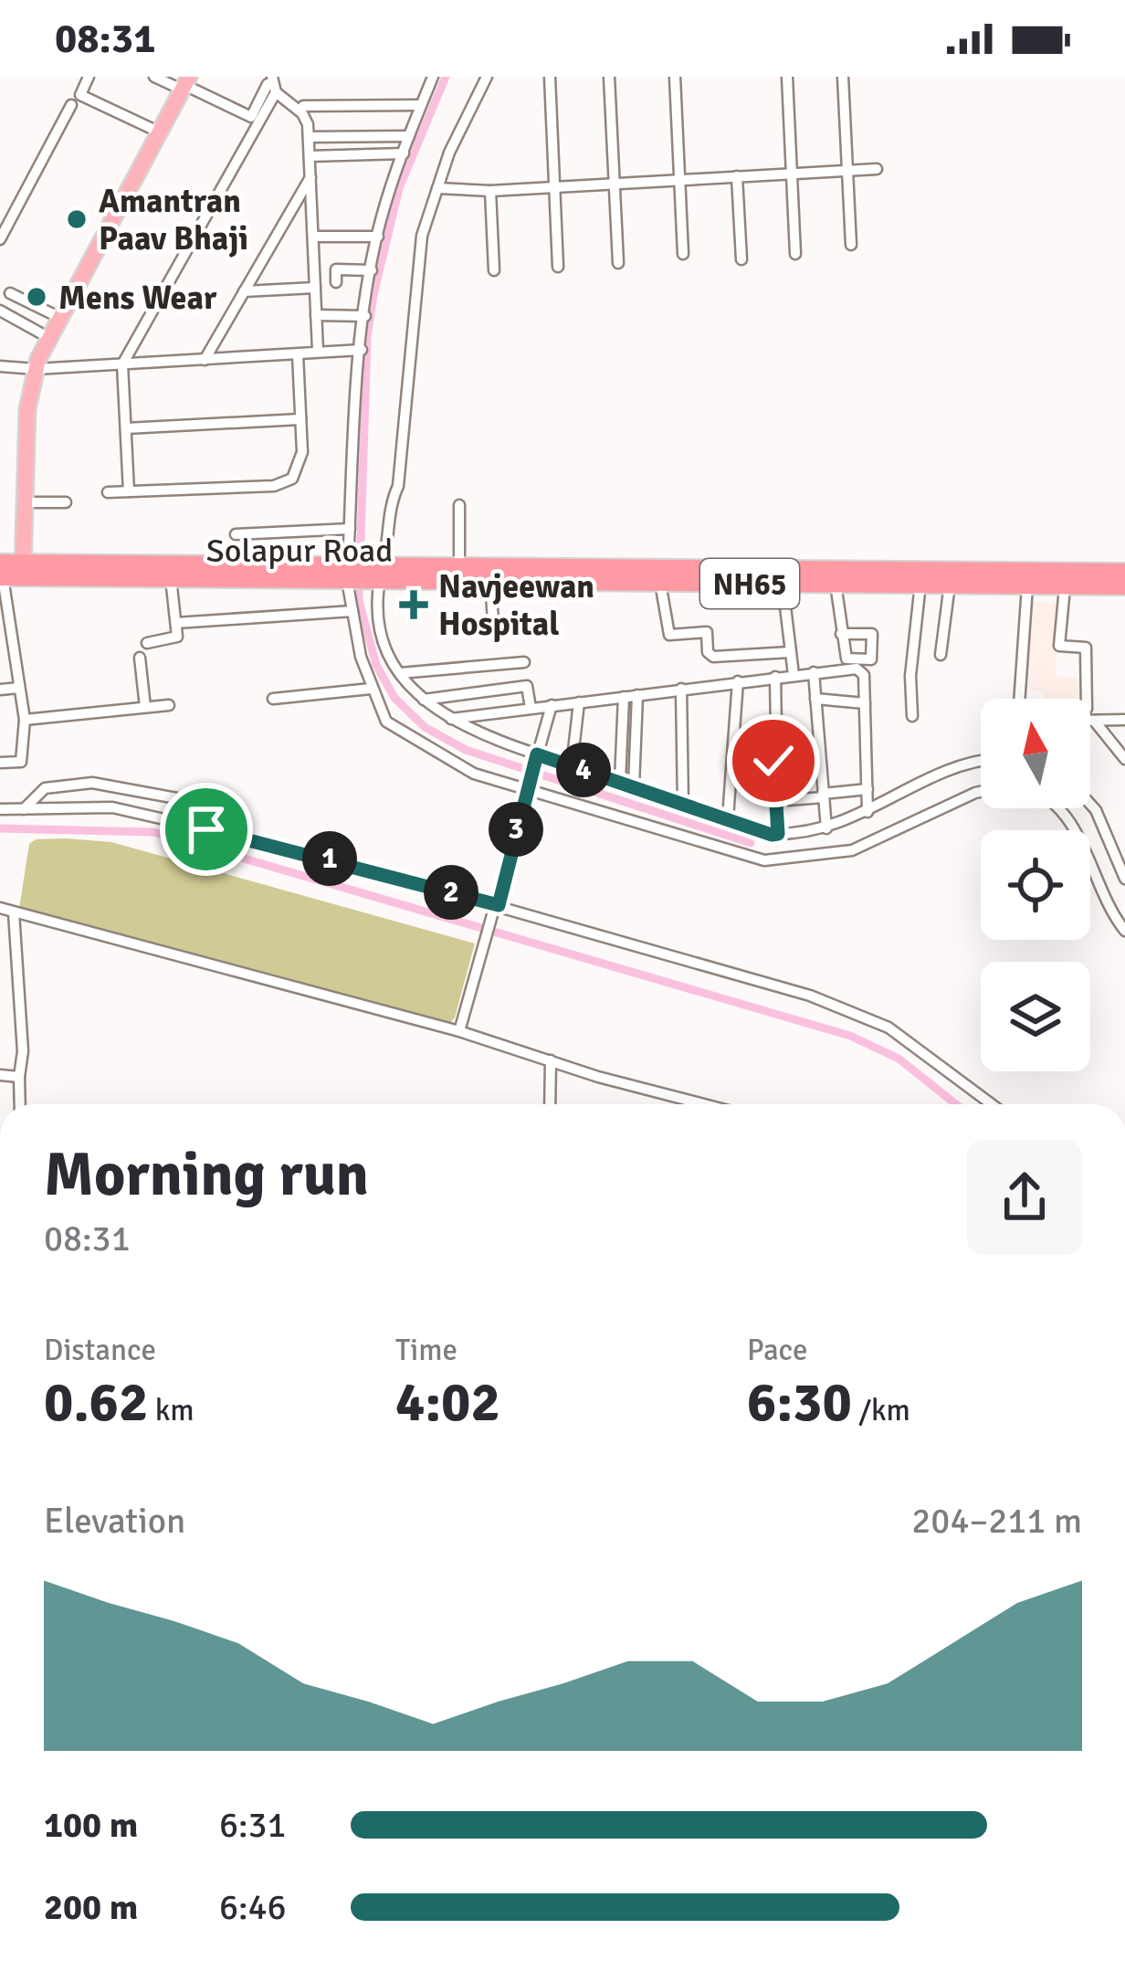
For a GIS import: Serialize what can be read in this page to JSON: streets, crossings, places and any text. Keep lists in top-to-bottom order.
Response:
{
  "streets": {
    "highway": ["Solapur Road", "NH65"]
  },
  "places": {
    "other": ["Amantran Paav Bhaji", "Mens Wear"],
    "health": ["Navjeewan Hospital"]
  },
  "north": "top",
  "page": {
    "status": "08:31",
    "pins": [
      "4",
      "3",
      "1",
      "2"
    ],
    "heading": ["Morning run", "08:31"],
    "stats": [
      ["Distance", "0.62 km"],
      ["Time", "4:02"],
      ["Pace", "6:30 /km"]
    ],
    "chart": ["Elevation", "204–211 m"],
    "list": [
      {
        "name": "100 m",
        "note": "6:31"
      },
      {
        "name": "200 m",
        "note": "6:46"
      }
    ]
  }
}
